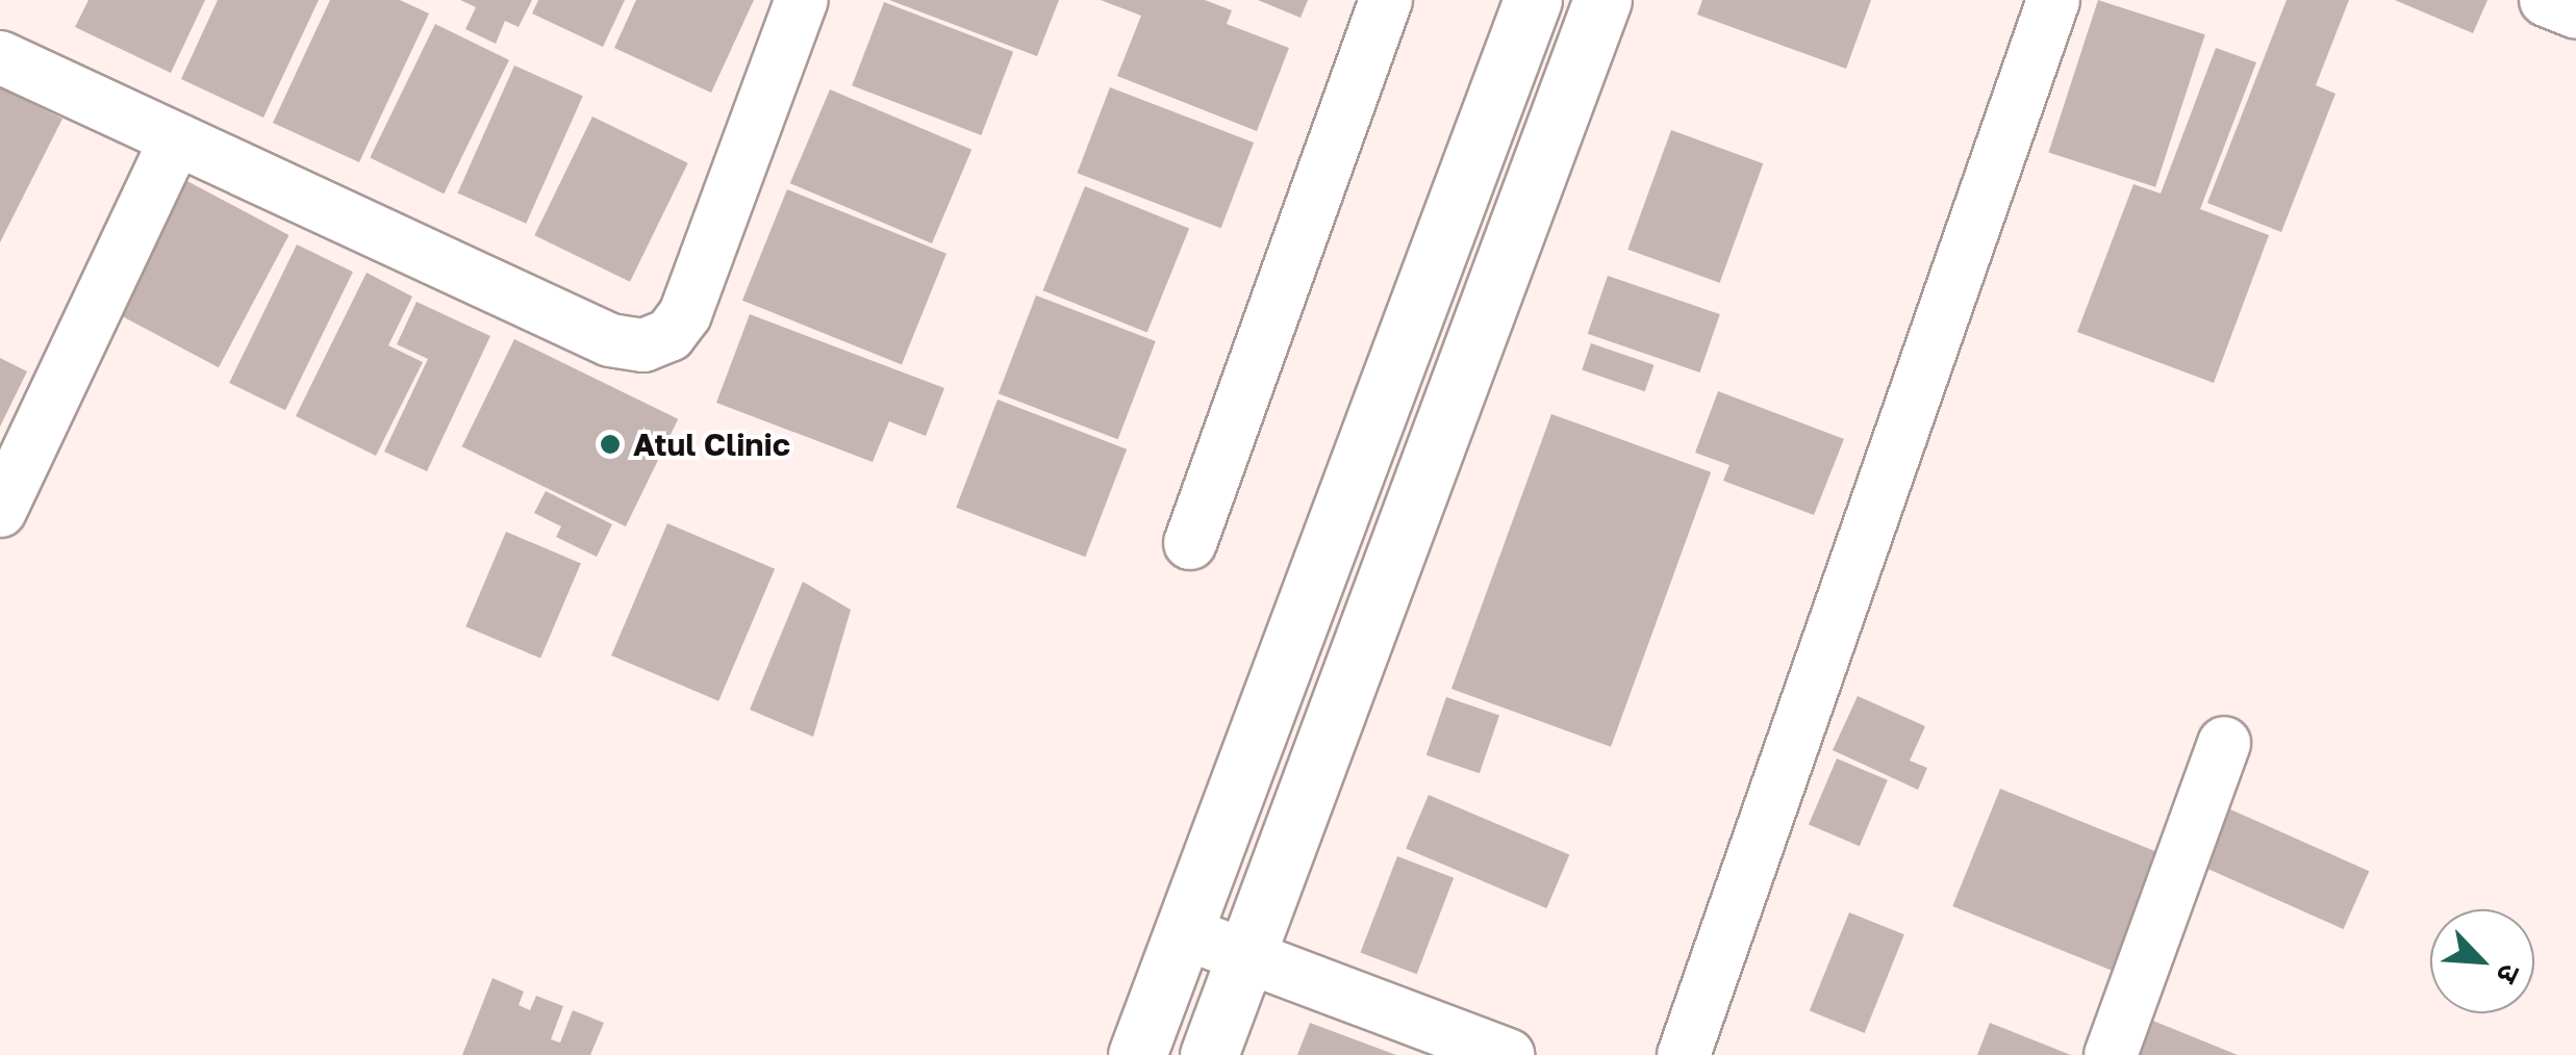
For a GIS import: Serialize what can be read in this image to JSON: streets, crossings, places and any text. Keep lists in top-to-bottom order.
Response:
{
  "places": ["Atul Clinic"],
  "north": "bottom right"
}
